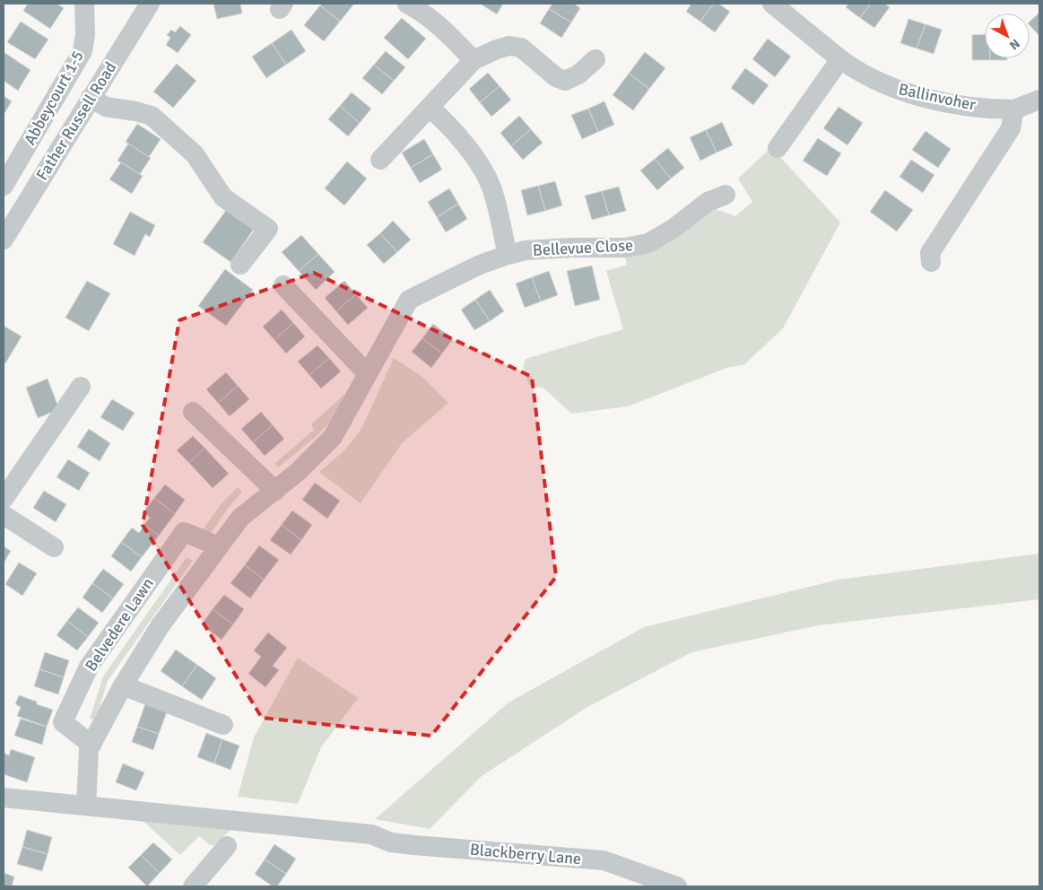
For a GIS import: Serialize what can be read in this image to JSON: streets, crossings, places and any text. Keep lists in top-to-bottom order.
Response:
{
  "streets": {
    "street": [
      "Ballinvoher",
      "Abbeycourt 1-5",
      "Father Russell Road",
      "Bellevue Close",
      "Belvedere Lawn",
      "Blackberry Lane"
    ]
  },
  "north": "bottom right"
}
